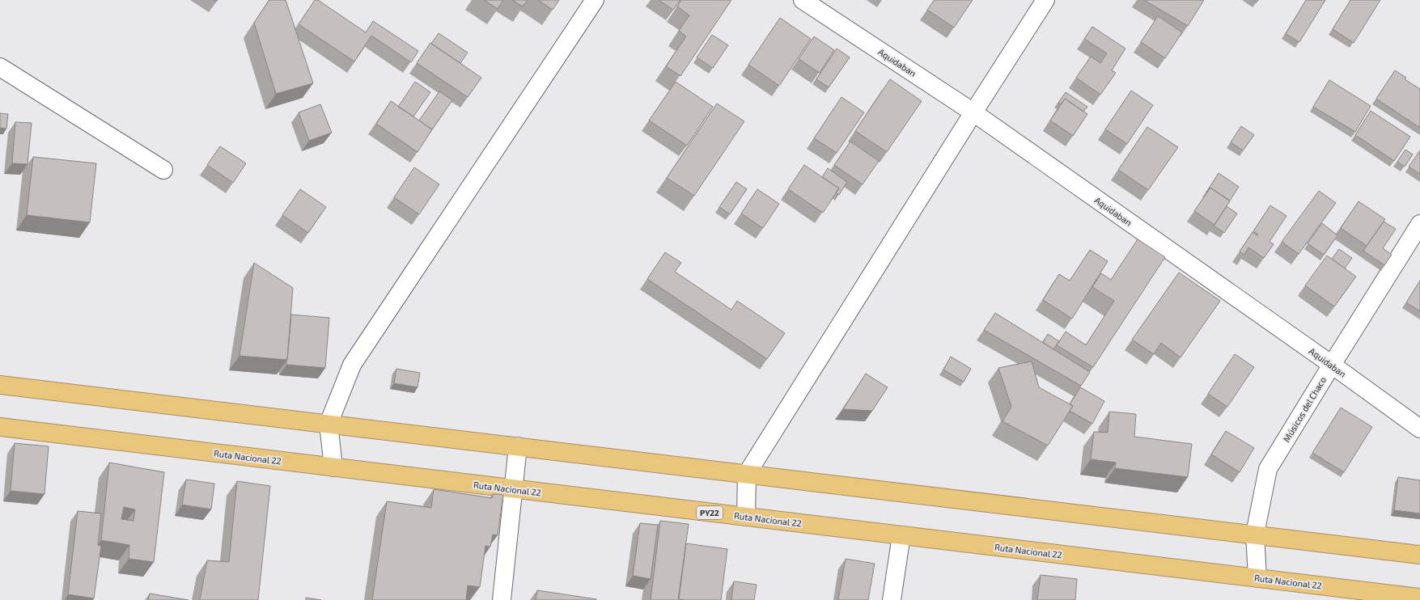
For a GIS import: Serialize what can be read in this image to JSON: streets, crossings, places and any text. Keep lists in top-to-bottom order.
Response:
{
  "streets": {
    "highway": ["Ruta Nacional 22", "PY22"],
    "street": ["Aquidaban", "Músicos del Chaco"]
  },
  "crossings": [
    ["Aquidaban", "Músicos del Chaco"],
    ["Músicos del Chaco", "Ruta Nacional 22"]
  ]
}
